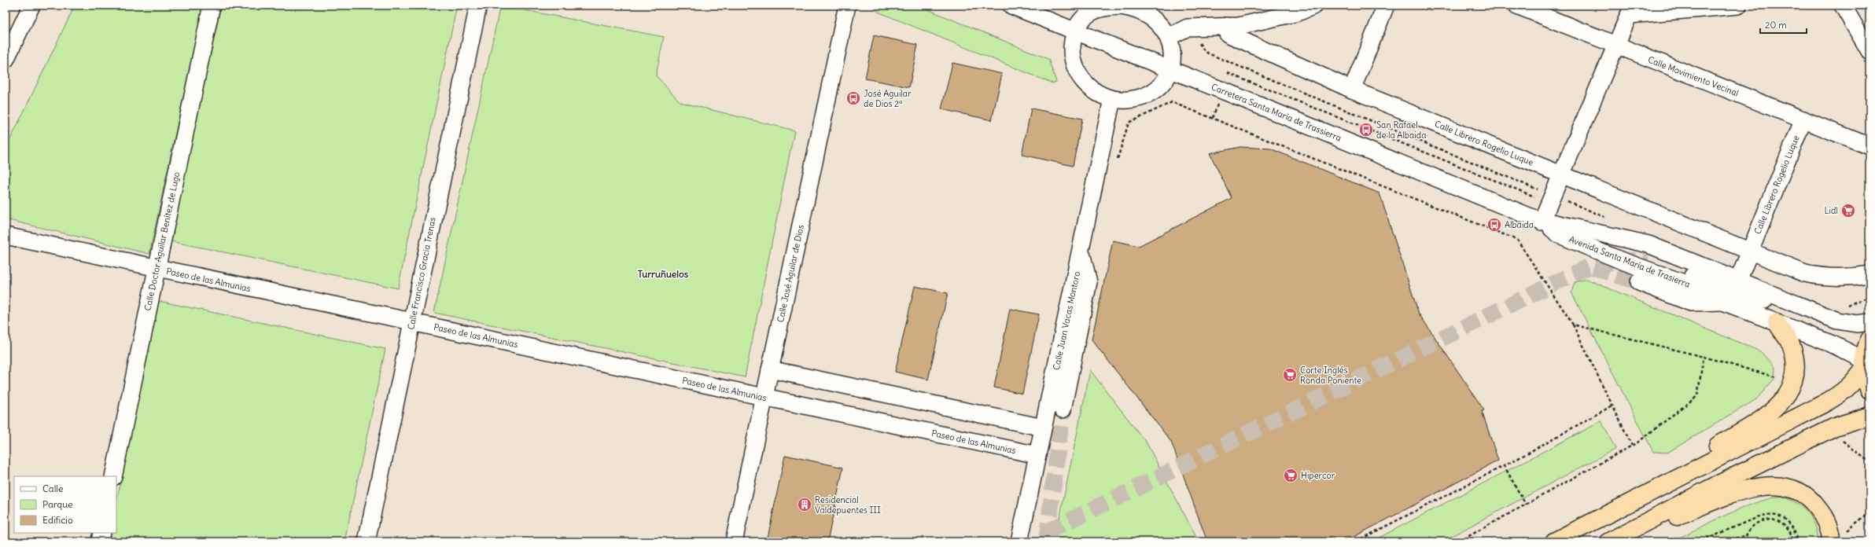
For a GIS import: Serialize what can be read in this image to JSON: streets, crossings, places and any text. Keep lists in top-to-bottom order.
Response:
{
  "streets": {
    "street": [
      "Calle Movimiento Vecinal",
      "Carretera Santa María de Trassierra",
      "Calle Librero Rogelio Luque",
      "Calle Doctor Aguilar Benítez de Lugo",
      "Avenida Santa María de Trasierra",
      "Calle Francisco Gracia Trenas",
      "Calle José Aguilar de Dios",
      "Paseo de las Almunias",
      "Calle Juan Vacas Montoro"
    ]
  },
  "crossings": [
    ["Calle Movimiento Vecinal", "Calle Librero Rogelio Luque"],
    ["Carretera Santa María de Trassierra", "Avenida Santa María de Trasierra"],
    ["Calle Doctor Aguilar Benítez de Lugo", "Paseo de las Almunias"],
    ["Calle Francisco Gracia Trenas", "Paseo de las Almunias"],
    ["Calle José Aguilar de Dios", "Paseo de las Almunias"],
    ["Paseo de las Almunias", "Calle Juan Vacas Montoro"]
  ],
  "districts": ["Turruñuelos"],
  "places": {
    "bus stop": ["José Aguilar de Dios 2ª", "San Rafael de la Albaida", "Albaida"],
    "supermarket": ["Lidl", "Corte Inglés Ronda Poniente", "Hipercor"],
    "building": ["Residencial Valdepuentes III"]
  },
  "legend": ["Calle", "Parque", "Edificio"],
  "scale_bar": "20 m"
}
